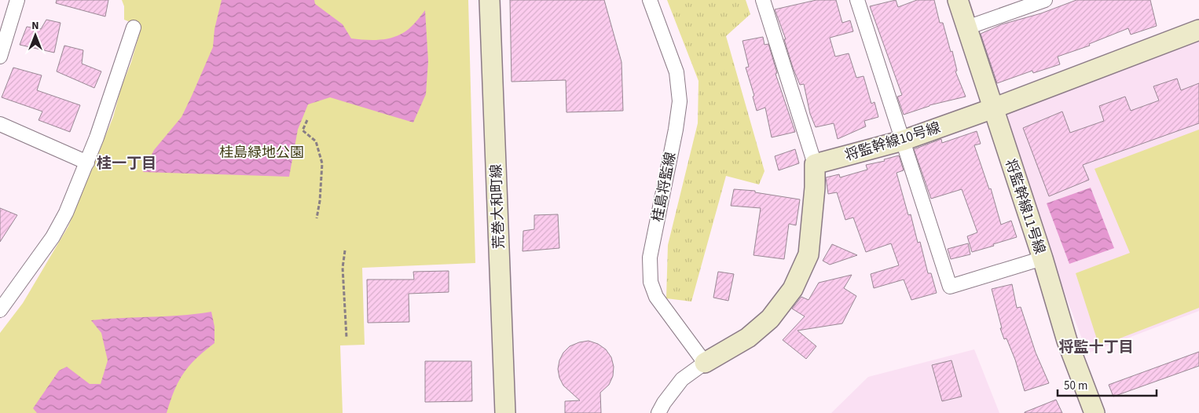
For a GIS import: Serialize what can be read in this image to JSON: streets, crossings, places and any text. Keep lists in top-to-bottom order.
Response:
{
  "streets": {
    "street": [
      "将監幹線10号線",
      "桂島将監線",
      "荒巻大和町線",
      "将監幹線11号線"
    ]
  },
  "crossings": [
    ["将監幹線10号線", "将監幹線11号線"]
  ],
  "districts": ["桂一丁目", "将監十丁目"],
  "parks": ["桂島緑地公園"],
  "scale_bar": "50 m",
  "north": "top"
}
